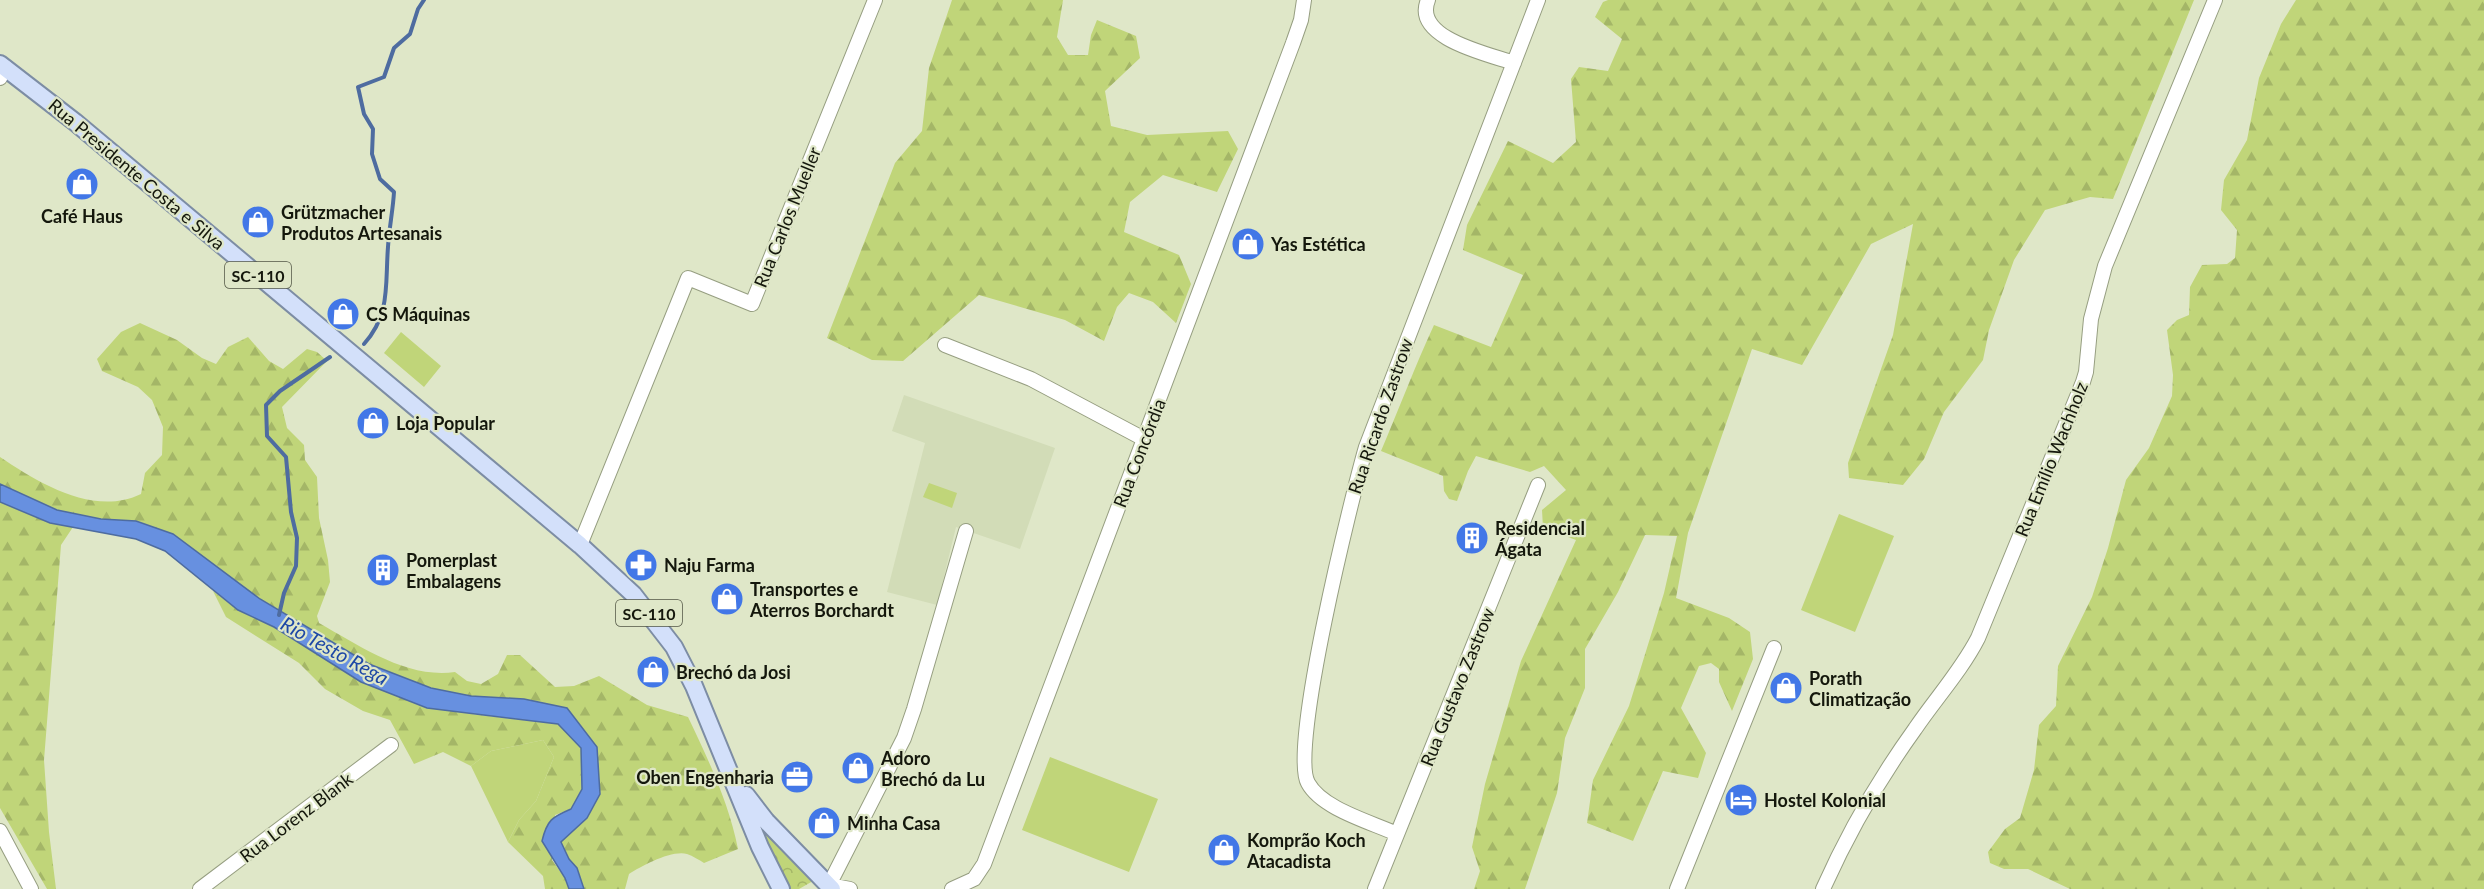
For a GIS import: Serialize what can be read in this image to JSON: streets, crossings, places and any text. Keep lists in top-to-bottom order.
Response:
{
  "streets": {
    "main road": ["Rua Presidente Costa e Silva", "SC-110"],
    "street": [
      "Rua Carlos Mueller",
      "Rua Ricardo Zastrow",
      "Rua Concórdia",
      "Rua Emílio Wachholz",
      "Rua Gustavo Zastrow",
      "Rua Lorenz Blank"
    ]
  },
  "crossings": [
    ["Rua Presidente Costa e Silva", "Rua Carlos Mueller"],
    ["Rua Ricardo Zastrow", "Rua Gustavo Zastrow"]
  ],
  "water": ["Rio Testo Rega"],
  "places": {
    "shop": [
      "Café Haus",
      "Grützmacher Produtos Artesanais",
      "Yas Estética",
      "CS Máquinas",
      "Loja Popular",
      "Transportes e Aterros Borchardt",
      "Brechó da Josi",
      "Porath Climatização",
      "Adoro Brechó da Lu",
      "Minha Casa",
      "Komprão Koch Atacadista"
    ],
    "building": ["Residencial Ágata", "Pomerplast Embalagens"],
    "pharmacy": ["Naju Farma"],
    "office": ["Oben Engenharia"],
    "hotel": ["Hostel Kolonial"]
  }
}
